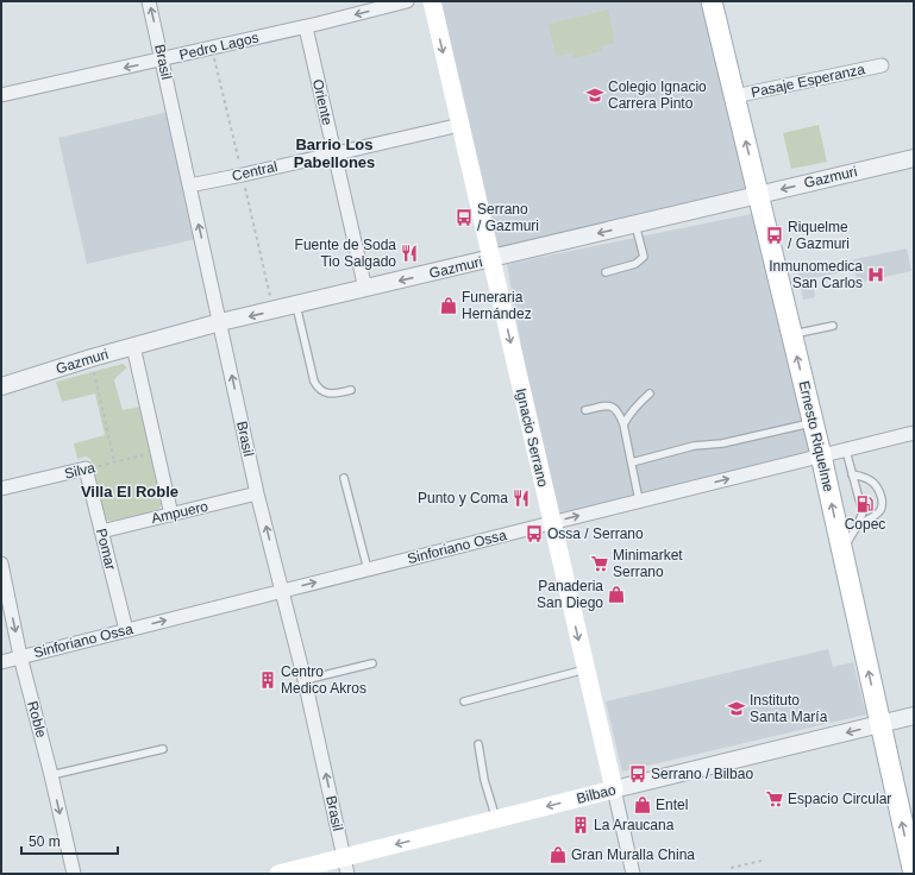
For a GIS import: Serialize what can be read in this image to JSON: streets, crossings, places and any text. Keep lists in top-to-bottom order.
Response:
{
  "streets": {
    "main road": ["Ernesto Riquelme", "Ignacio Serrano", "Bilbao"],
    "street": [
      "Pedro Lagos",
      "Brasil",
      "Pasaje Esperanza",
      "Oriente",
      "Central",
      "Gazmuri",
      "Silva",
      "Ampuero",
      "Sinforiano Ossa",
      "Pomar",
      "Roble"
    ]
  },
  "crossings": [
    ["Pedro Lagos", "Brasil"],
    ["Pedro Lagos", "Oriente"],
    ["Brasil", "Central"],
    ["Brasil", "Gazmuri"],
    ["Brasil", "Ampuero"],
    ["Brasil", "Sinforiano Ossa"],
    ["Brasil", "Bilbao"],
    ["Pasaje Esperanza", "Ernesto Riquelme"],
    ["Oriente", "Central"],
    ["Oriente", "Gazmuri"],
    ["Central", "Ignacio Serrano"],
    ["Gazmuri", "Ernesto Riquelme"],
    ["Gazmuri", "Ignacio Serrano"],
    ["Ernesto Riquelme", "Sinforiano Ossa"],
    ["Ernesto Riquelme", "Bilbao"],
    ["Ignacio Serrano", "Sinforiano Ossa"],
    ["Ignacio Serrano", "Bilbao"],
    ["Silva", "Pomar"],
    ["Ampuero", "Pomar"],
    ["Sinforiano Ossa", "Pomar"],
    ["Sinforiano Ossa", "Roble"]
  ],
  "one_way": [
    "Pedro Lagos",
    "Brasil",
    "Gazmuri",
    "Ernesto Riquelme",
    "Ignacio Serrano",
    "Sinforiano Ossa",
    "Roble",
    "Bilbao"
  ],
  "districts": ["Barrio Los Pabellones", "Villa El Roble"],
  "places": {
    "school or university": ["Colegio Ignacio Carrera Pinto", "Instituto Santa María"],
    "bus stop": [
      "Serrano / Gazmuri",
      "Riquelme / Gazmuri",
      "Ossa / Serrano",
      "Serrano / Bilbao"
    ],
    "restaurant": ["Fuente de Soda Tio Salgado", "Punto y Coma"],
    "hospital": ["Inmunomedica San Carlos"],
    "shop": [
      "Funeraria Hernández",
      "Panaderia San Diego",
      "Entel",
      "Gran Muralla China"
    ],
    "fuel station": ["Copec"],
    "supermarket": ["Minimarket Serrano", "Espacio Circular"],
    "building": ["Centro Medico Akros", "La Araucana"]
  },
  "scale_bar": "50 m"
}
